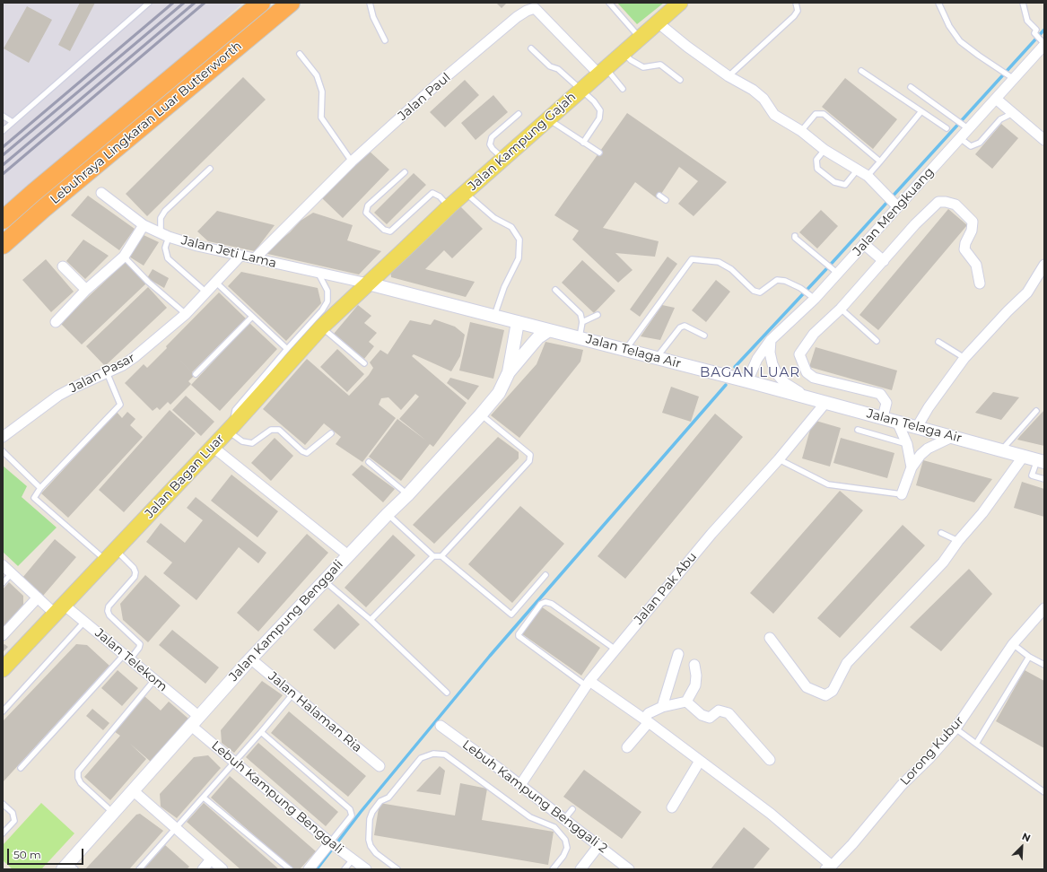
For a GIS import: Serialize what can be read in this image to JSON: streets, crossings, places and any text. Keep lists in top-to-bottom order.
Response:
{
  "streets": {
    "highway": ["Lebuhraya Lingkaran Luar Butterworth"],
    "main road": ["Jalan Kampung Gajah", "Jalan Bagan Luar"],
    "street": [
      "Jalan Paul",
      "Jalan Mengkuang",
      "Jalan Jeti Lama",
      "Jalan Telaga Air",
      "Jalan Pasar",
      "Jalan Pak Abu",
      "Jalan Kampung Benggali",
      "Jalan Telekom",
      "Jalan Halaman Ria",
      "Lorong Kubur",
      "Lebuh Kampung Benggali 2",
      "Lebuh Kampung Benggali"
    ]
  },
  "crossings": [
    ["Jalan Paul", "Jalan Kampung Gajah"],
    ["Jalan Paul", "Jalan Jeti Lama"],
    ["Jalan Kampung Gajah", "Jalan Jeti Lama"],
    ["Jalan Kampung Gajah", "Jalan Telaga Air"],
    ["Jalan Kampung Gajah", "Jalan Bagan Luar"],
    ["Jalan Mengkuang", "Jalan Telaga Air"],
    ["Jalan Jeti Lama", "Jalan Telaga Air"],
    ["Jalan Jeti Lama", "Jalan Pasar"],
    ["Jalan Jeti Lama", "Jalan Bagan Luar"],
    ["Jalan Telaga Air", "Jalan Bagan Luar"],
    ["Jalan Telaga Air", "Jalan Pak Abu"],
    ["Jalan Bagan Luar", "Jalan Telekom"],
    ["Jalan Pak Abu", "Lebuh Kampung Benggali 2"],
    ["Jalan Kampung Benggali", "Jalan Telekom"],
    ["Jalan Kampung Benggali", "Jalan Halaman Ria"],
    ["Jalan Kampung Benggali", "Lebuh Kampung Benggali"],
    ["Jalan Telekom", "Lebuh Kampung Benggali"]
  ],
  "districts": ["BAGAN LUAR"],
  "scale_bar": "50 m",
  "north": "top right"
}
